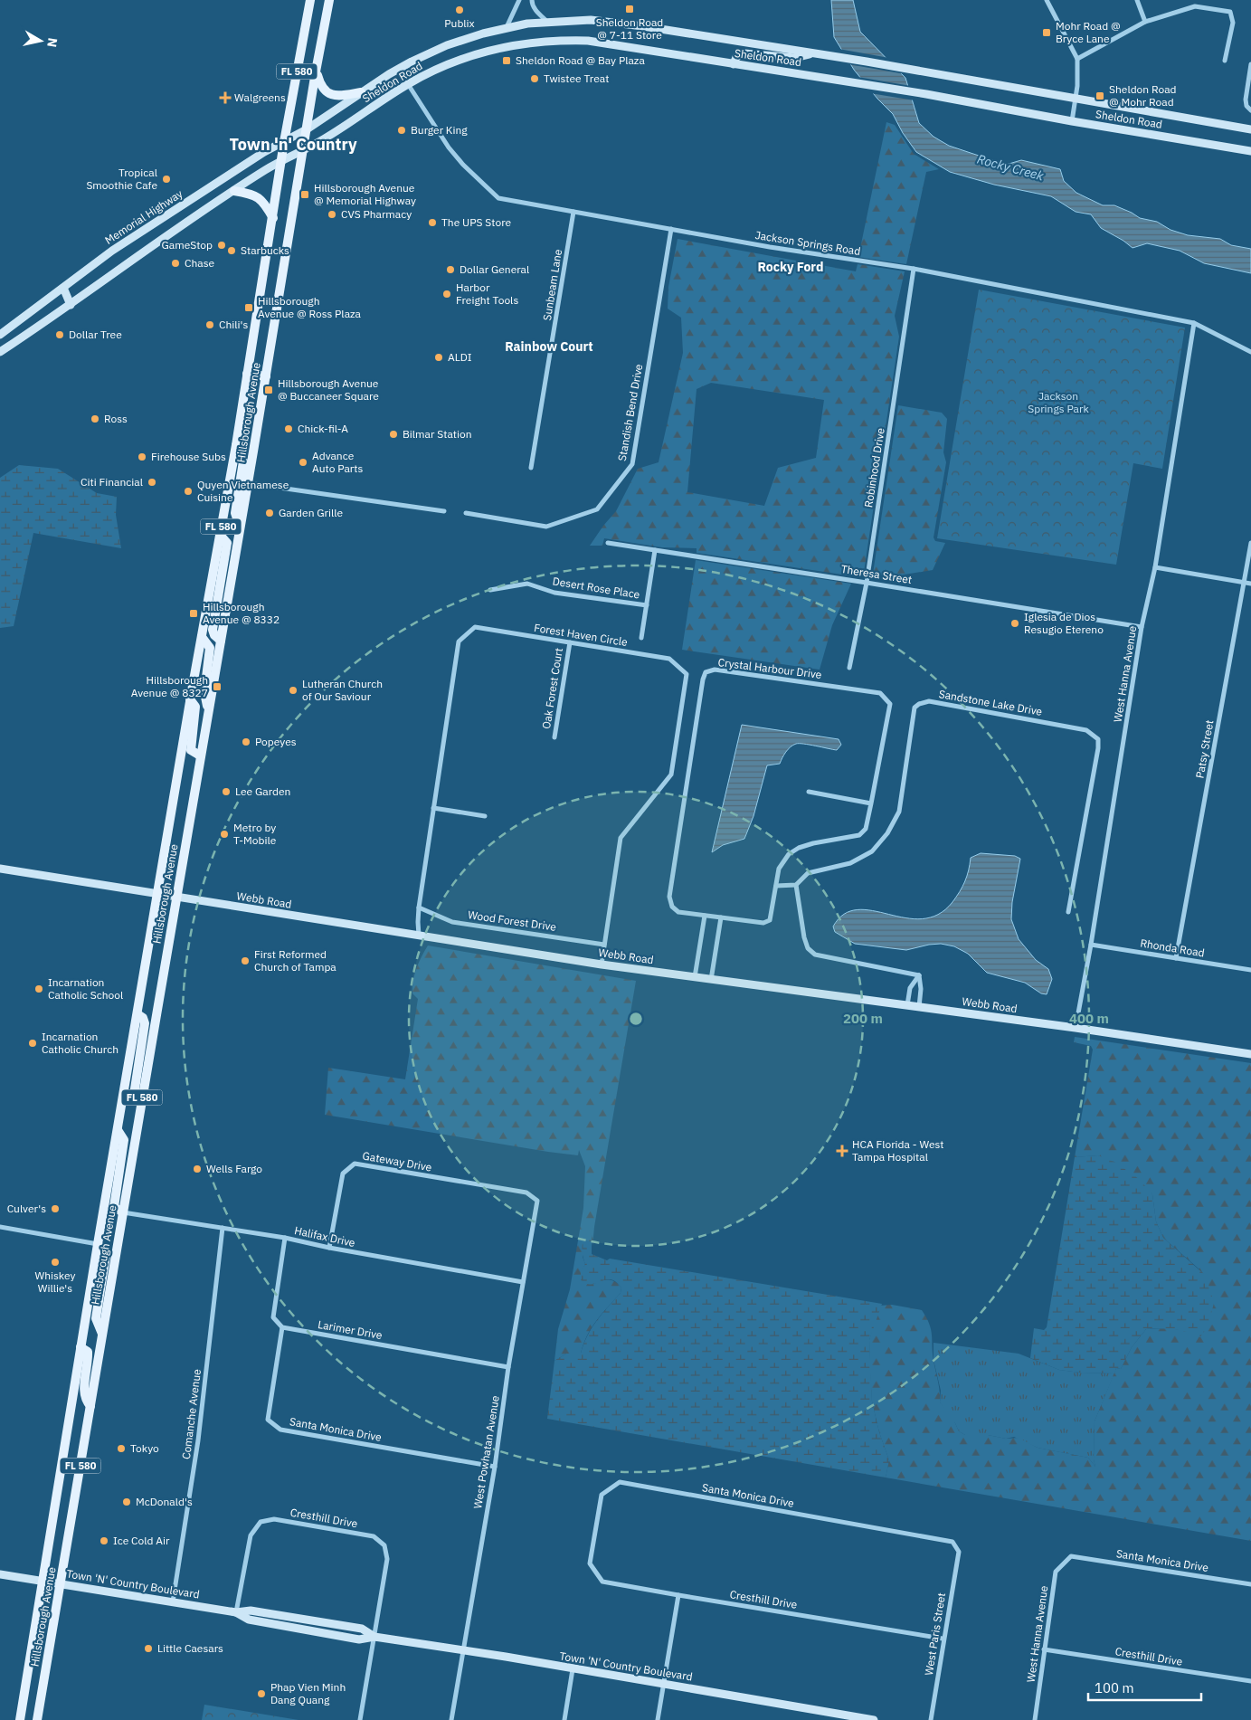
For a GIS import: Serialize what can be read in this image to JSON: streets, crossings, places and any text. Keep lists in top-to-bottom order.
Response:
{
  "streets": {
    "main road": [
      "Sheldon Road",
      "FL 580",
      "Memorial Highway",
      "Hillsborough Avenue",
      "Webb Road",
      "Town 'N' Country Boulevard"
    ],
    "street": [
      "Jackson Springs Road",
      "Sunbeam Lane",
      "Standish Bend Drive",
      "Robinhood Drive",
      "Theresa Street",
      "Desert Rose Place",
      "Forest Haven Circle",
      "Crystal Harbour Drive",
      "West Hanna Avenue",
      "Oak Forest Court",
      "Sandstone Lake Drive",
      "Patsy Street",
      "Wood Forest Drive",
      "Rhonda Road",
      "Gateway Drive",
      "Halifax Drive",
      "Larimer Drive",
      "Comanche Avenue",
      "Santa Monica Drive",
      "West Powhatan Avenue",
      "Cresthill Drive",
      "West Paris Street"
    ]
  },
  "crossings": [
    ["Sheldon Road", "Memorial Highway"],
    ["Sheldon Road", "Jackson Springs Road"],
    ["Sheldon Road", "Hillsborough Avenue"],
    ["FL 580", "Memorial Highway"],
    ["FL 580", "Hillsborough Avenue"],
    ["Memorial Highway", "Hillsborough Avenue"],
    ["Jackson Springs Road", "Sunbeam Lane"],
    ["Jackson Springs Road", "Standish Bend Drive"],
    ["Jackson Springs Road", "Robinhood Drive"],
    ["Jackson Springs Road", "West Hanna Avenue"],
    ["Hillsborough Avenue", "Webb Road"],
    ["Hillsborough Avenue", "Halifax Drive"],
    ["Hillsborough Avenue", "Town 'N' Country Boulevard"],
    ["Robinhood Drive", "Theresa Street"],
    ["Theresa Street", "West Hanna Avenue"],
    ["Forest Haven Circle", "Oak Forest Court"],
    ["Forest Haven Circle", "Webb Road"],
    ["Forest Haven Circle", "Wood Forest Drive"],
    ["West Hanna Avenue", "Webb Road"],
    ["West Hanna Avenue", "Rhonda Road"],
    ["West Hanna Avenue", "Santa Monica Drive"],
    ["West Hanna Avenue", "Cresthill Drive"],
    ["Patsy Street", "Rhonda Road"],
    ["Gateway Drive", "Halifax Drive"],
    ["Gateway Drive", "West Powhatan Avenue"],
    ["Halifax Drive", "Comanche Avenue"],
    ["Halifax Drive", "West Powhatan Avenue"],
    ["Larimer Drive", "Santa Monica Drive"],
    ["Larimer Drive", "West Powhatan Avenue"],
    ["Comanche Avenue", "Town 'N' Country Boulevard"],
    ["Santa Monica Drive", "West Powhatan Avenue"],
    ["Santa Monica Drive", "Cresthill Drive"],
    ["Santa Monica Drive", "West Paris Street"],
    ["West Powhatan Avenue", "Town 'N' Country Boulevard"],
    ["Cresthill Drive", "Town 'N' Country Boulevard"],
    ["Cresthill Drive", "West Paris Street"]
  ],
  "districts": ["Town 'n' Country", "Rocky Ford", "Rainbow Court"],
  "water": ["Rocky Creek"],
  "parks": ["Jackson Springs Park"],
  "places": {
    "transit": [
      "Sheldon Road @ 7-11 Store",
      "Mohr Road @ Bryce Lane",
      "Sheldon Road @ Bay Plaza",
      "Sheldon Road @ Mohr Road",
      "Hillsborough Avenue @ Memorial Highway",
      "Hillsborough Avenue @ Ross Plaza",
      "Hillsborough Avenue @ Buccaneer Square",
      "Hillsborough Avenue @ 8332",
      "Hillsborough Avenue @ 8327"
    ],
    "other": [
      "Publix",
      "Twistee Treat",
      "Burger King",
      "Tropical Smoothie Cafe",
      "CVS Pharmacy",
      "The UPS Store",
      "GameStop",
      "Starbucks",
      "Chase",
      "Dollar General",
      "Harbor Freight Tools",
      "Chili's",
      "Dollar Tree",
      "ALDI",
      "Ross",
      "Chick-fil-A",
      "Bilmar Station",
      "Firehouse Subs",
      "Advance Auto Parts",
      "Citi Financial",
      "Quyen Vietnamese Cuisine",
      "Garden Grille",
      "Iglesia de Dios Resugio Etereno",
      "Lutheran Church of Our Saviour",
      "Popeyes",
      "Lee Garden",
      "Metro by T-Mobile",
      "First Reformed Church of Tampa",
      "Incarnation Catholic School",
      "Incarnation Catholic Church",
      "Wells Fargo",
      "Culver's",
      "Whiskey Willie's",
      "Tokyo",
      "McDonald's",
      "Ice Cold Air",
      "Little Caesars",
      "Phap Vien Minh Dang Quang"
    ],
    "health": ["Walgreens", "HCA Florida - West Tampa Hospital"]
  },
  "scale_bar": "100 m",
  "north": "right",
  "rings": ["200 m", "400 m"]
}
